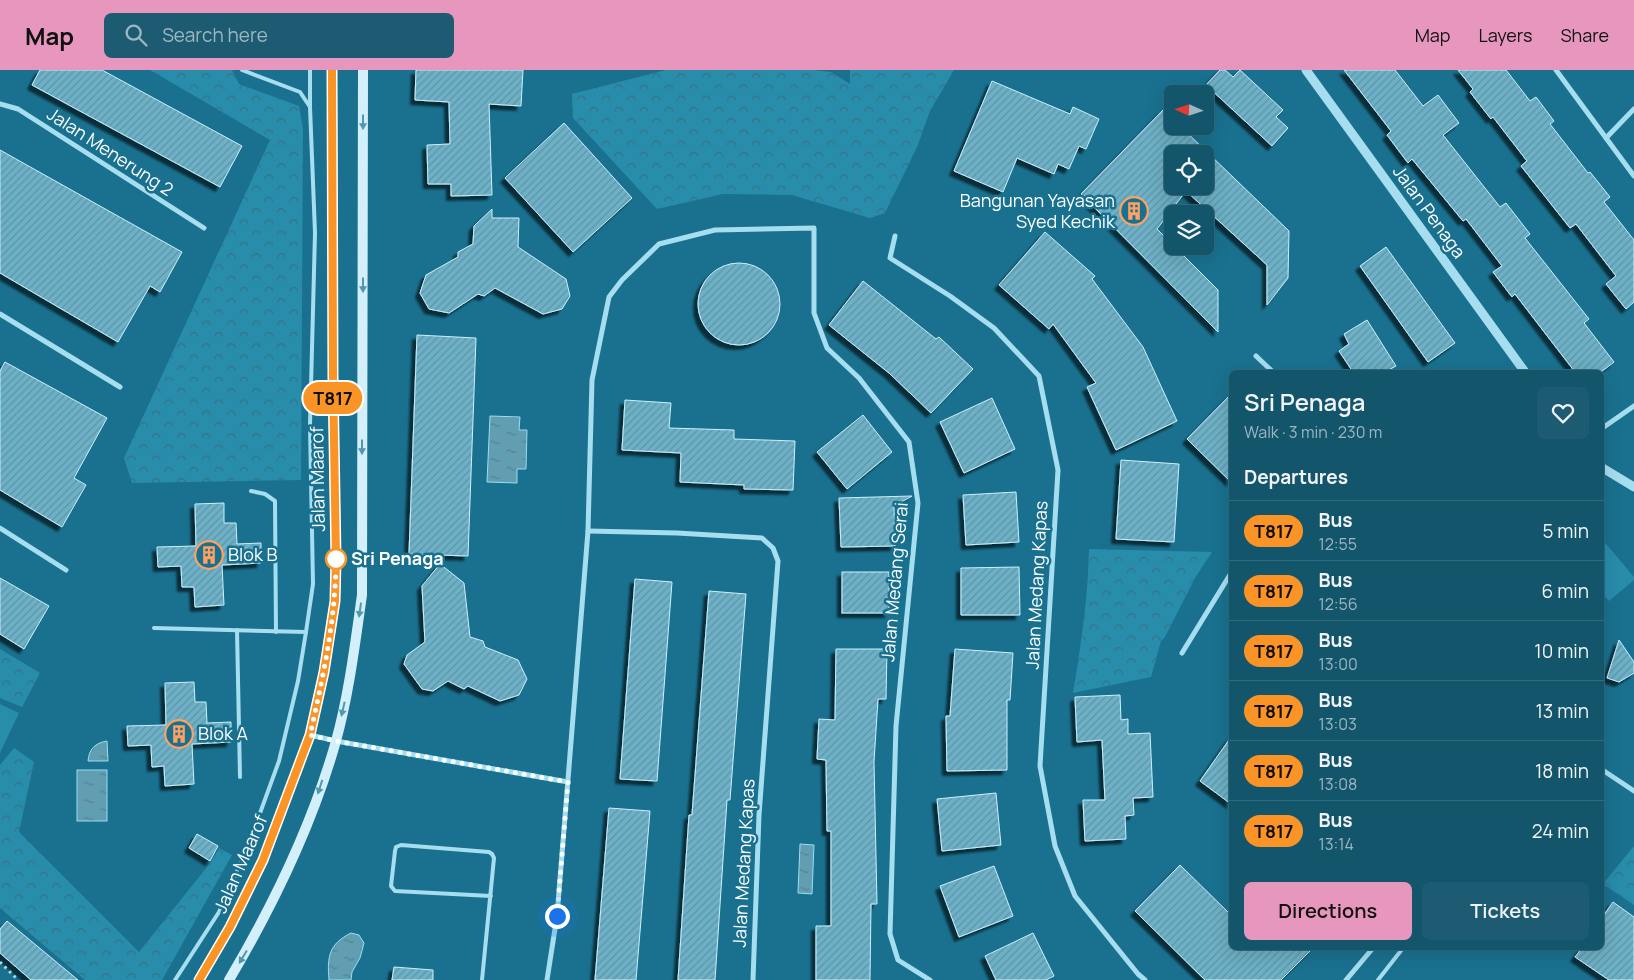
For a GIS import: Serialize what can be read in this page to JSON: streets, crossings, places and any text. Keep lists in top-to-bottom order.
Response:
{
  "streets": {
    "main road": ["Jalan Maarof"],
    "street": [
      "Jalan Menerung 2",
      "Jalan Penaga",
      "Jalan Medang Serai",
      "Jalan Medang Kapas"
    ]
  },
  "crossings": [
    ["Jalan Medang Serai", "Jalan Medang Kapas"]
  ],
  "places": {
    "building": ["Bangunan Yayasan Syed Kechik", "Blok B", "Blok A"],
    "other": ["Sri Penaga"]
  },
  "lines": ["bus line T817"],
  "north": "left",
  "page": {
    "header": "Map",
    "search": "Search here",
    "nav": ["Map", "Layers", "Share"],
    "on_map": "T817",
    "heading": [
      ["Sri Penaga", "Walk · 3 min · 230 m"],
      "Departures"
    ],
    "list": [
      {
        "mark": "T817",
        "name": "Bus",
        "note": "12:55",
        "value": "5 min"
      },
      {
        "mark": "T817",
        "name": "Bus",
        "note": "12:56",
        "value": "6 min"
      },
      {
        "mark": "T817",
        "name": "Bus",
        "note": "13:00",
        "value": "10 min"
      },
      {
        "mark": "T817",
        "name": "Bus",
        "note": "13:03",
        "value": "13 min"
      },
      {
        "mark": "T817",
        "name": "Bus",
        "note": "13:08",
        "value": "18 min"
      },
      {
        "mark": "T817",
        "name": "Bus",
        "note": "13:14",
        "value": "24 min"
      }
    ],
    "buttons": ["Directions", "Tickets"]
  }
}
